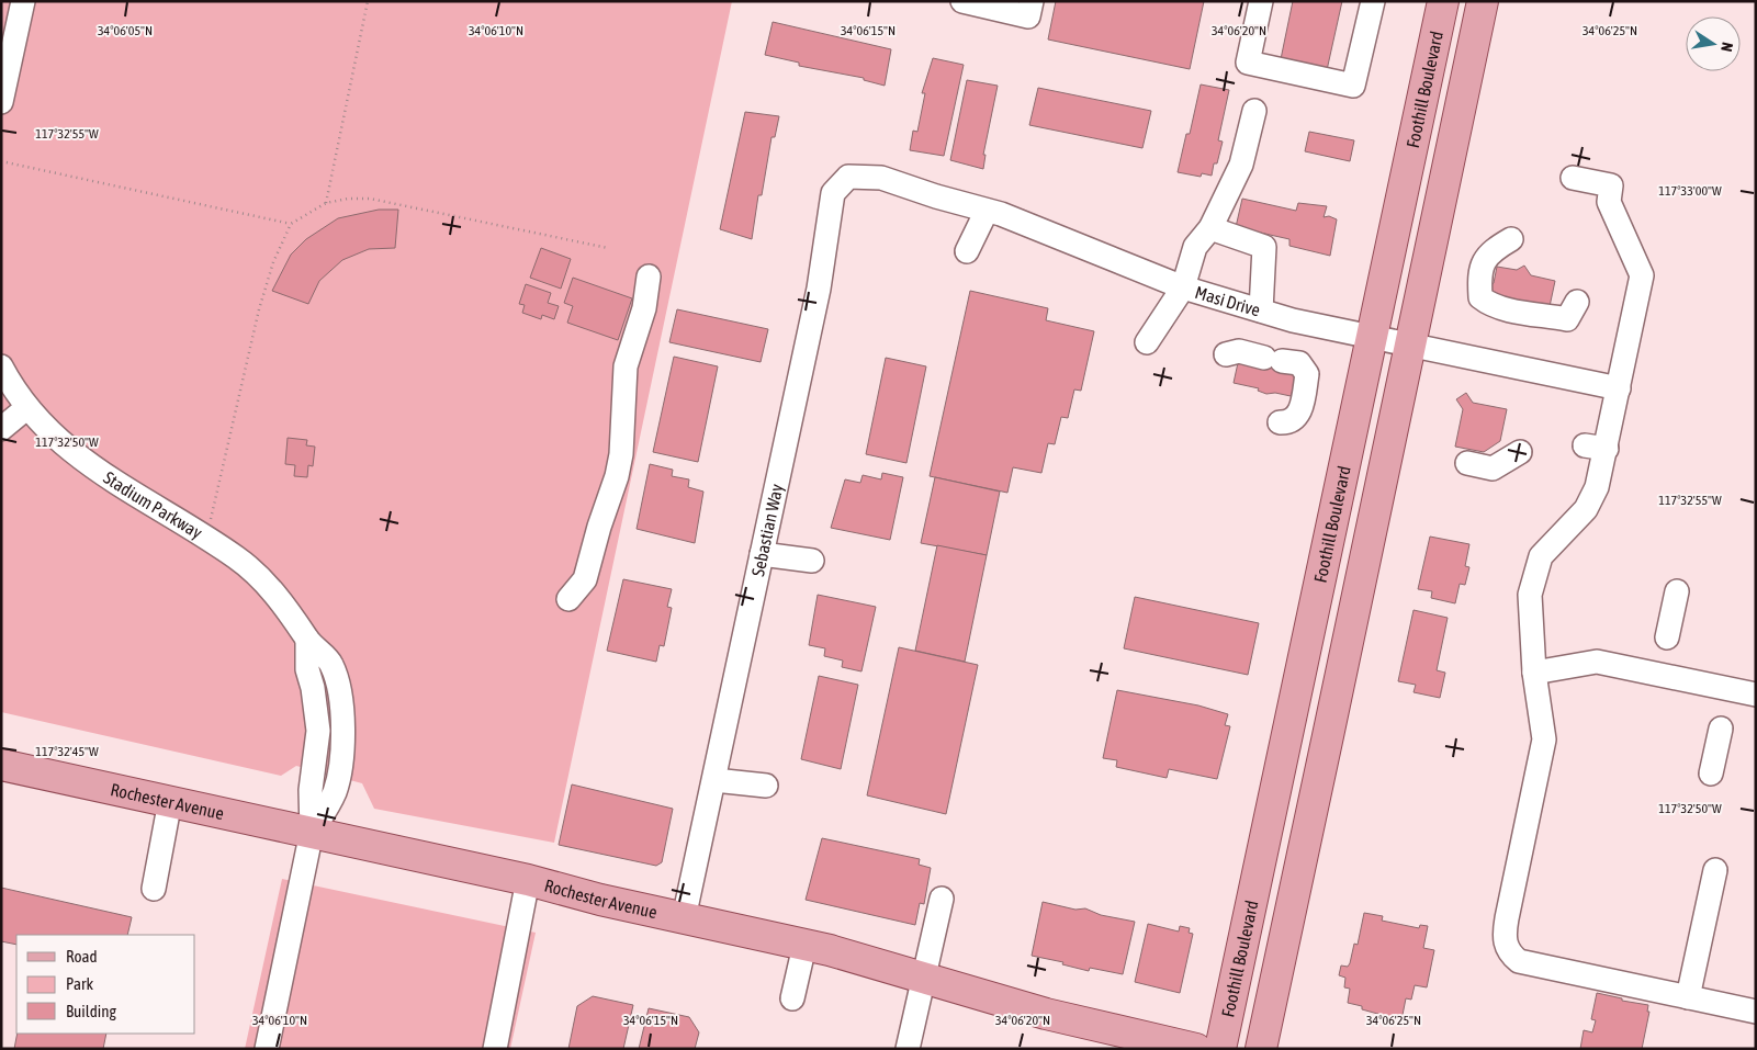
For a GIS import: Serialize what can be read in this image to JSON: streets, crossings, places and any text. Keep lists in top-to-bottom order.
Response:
{
  "streets": {
    "main road": ["Foothill Boulevard", "Rochester Avenue"],
    "street": ["Masi Drive", "Stadium Parkway", "Sebastian Way"]
  },
  "crossings": [
    ["Foothill Boulevard", "Masi Drive"],
    ["Masi Drive", "Sebastian Way"],
    ["Stadium Parkway", "Rochester Avenue"],
    ["Sebastian Way", "Rochester Avenue"]
  ],
  "legend": ["Road", "Park", "Building"],
  "north": "right",
  "coordinates": [
    "34°06'05\"N",
    "34°06'10\"N",
    "34°06'15\"N",
    "34°06'20\"N",
    "34°06'25\"N",
    "117°32'55\"W",
    "117°33'00\"W",
    "117°32'50\"W",
    "117°32'45\"W"
  ]
}
